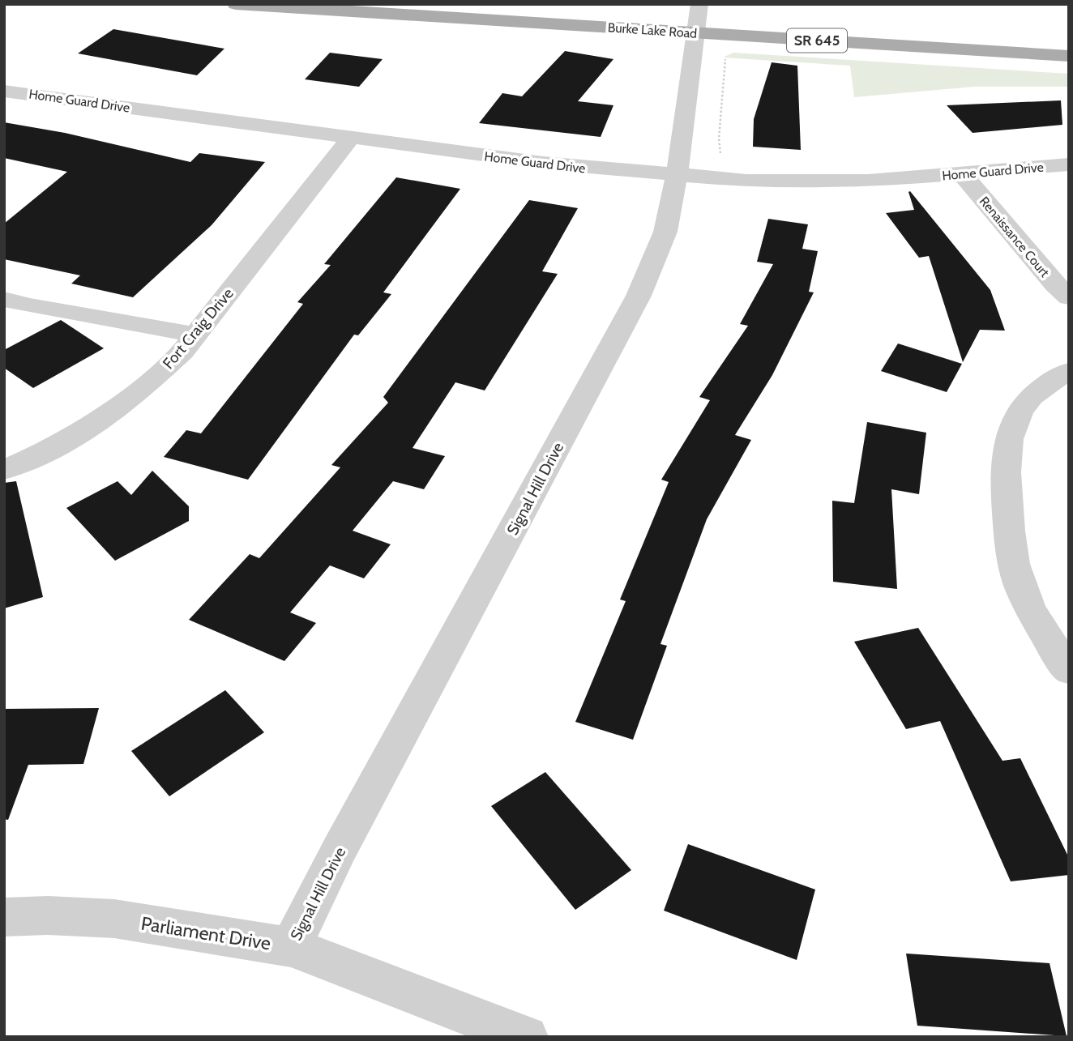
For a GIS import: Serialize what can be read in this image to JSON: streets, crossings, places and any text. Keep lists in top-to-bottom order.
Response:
{
  "streets": {
    "main road": ["Burke Lake Road", "SR 645"],
    "street": [
      "Home Guard Drive",
      "Renaissance Court",
      "Fort Craig Drive",
      "Signal Hill Drive",
      "Parliament Drive"
    ]
  },
  "crossings": [
    ["Burke Lake Road", "Signal Hill Drive"],
    ["Home Guard Drive", "Renaissance Court"],
    ["Home Guard Drive", "Fort Craig Drive"],
    ["Home Guard Drive", "Signal Hill Drive"],
    ["Signal Hill Drive", "Parliament Drive"]
  ]
}
